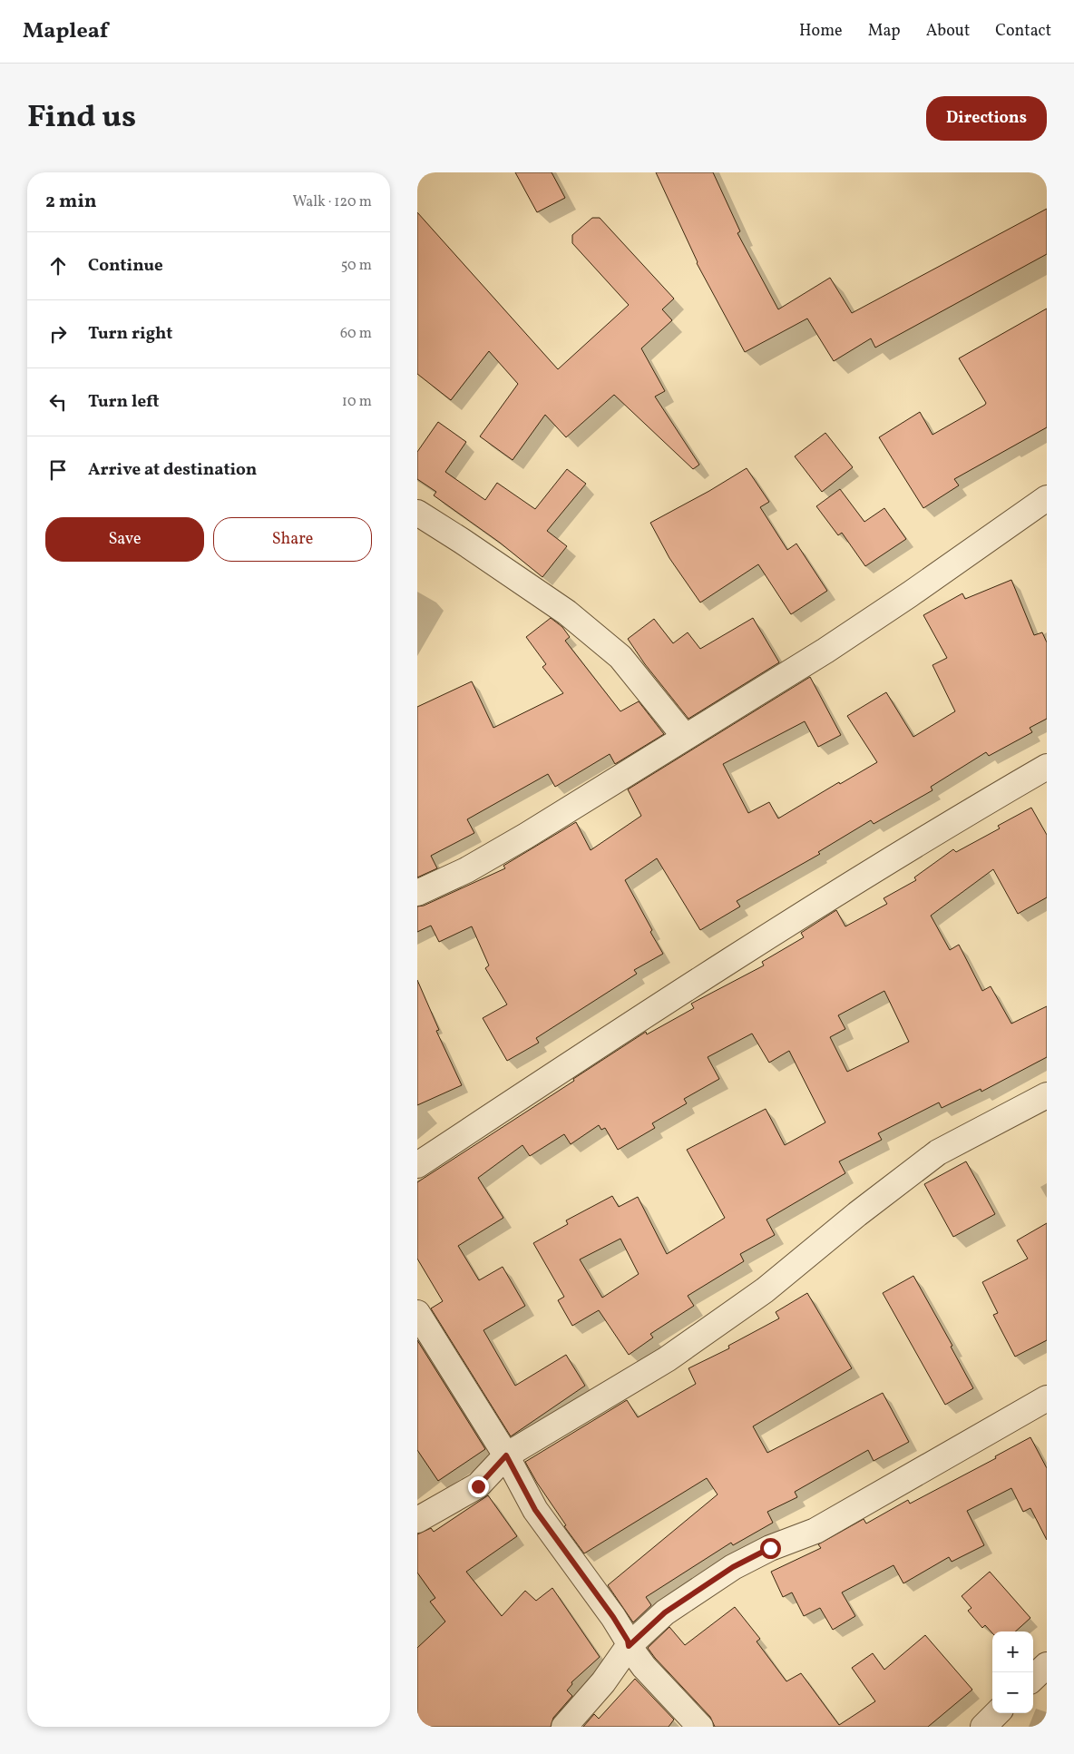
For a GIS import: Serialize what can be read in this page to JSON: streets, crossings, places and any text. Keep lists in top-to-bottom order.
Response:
{
  "page": {
    "header": "Mapleaf",
    "nav": [
      "Home",
      "Map",
      "About",
      "Contact"
    ],
    "title": "Find us",
    "buttons": [
      "Directions",
      ["Save", "Share"]
    ],
    "heading": ["2 min", "Walk · 120 m"],
    "list": [
      ["Continue", "50 m"],
      ["Turn right", "60 m"],
      ["Turn left", "10 m"],
      "Arrive at destination"
    ],
    "map_buttons": ["+", "−"]
  }
}
